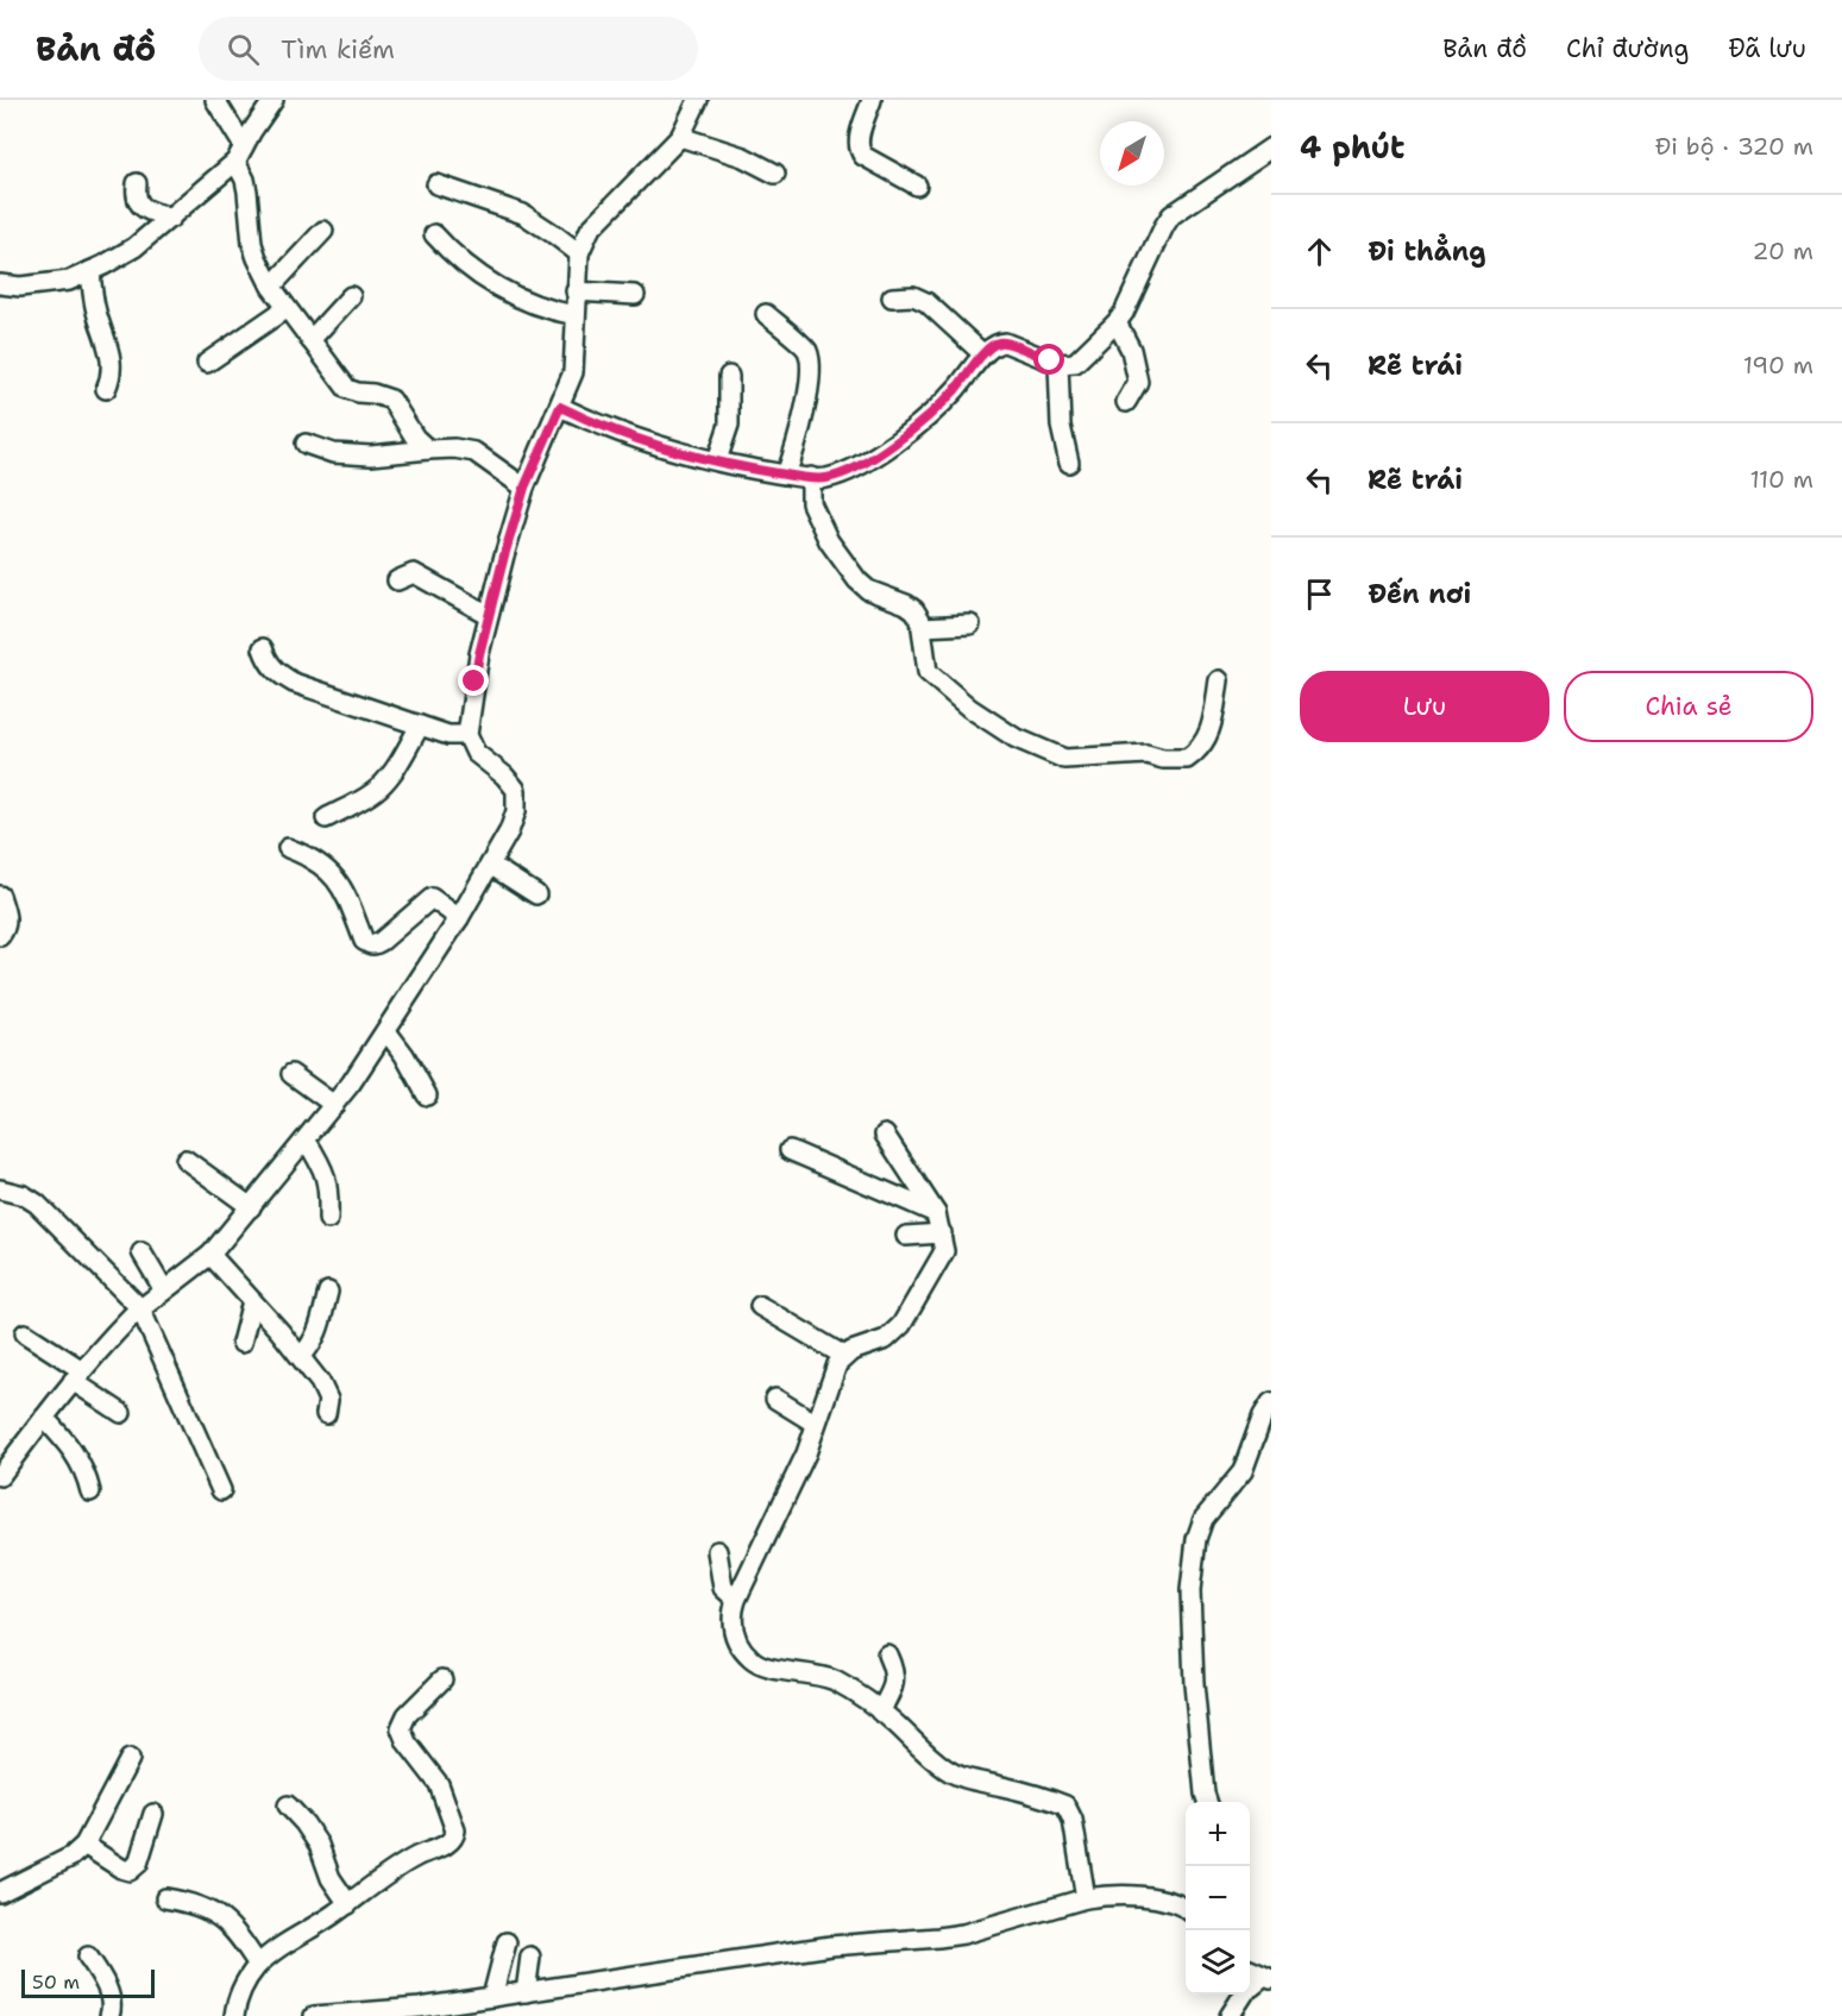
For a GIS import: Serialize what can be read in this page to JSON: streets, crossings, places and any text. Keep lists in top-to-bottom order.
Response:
{
  "scale_bar": "50 m",
  "north": "bottom left",
  "page": {
    "header": "Bản đồ",
    "search": "Tìm kiếm",
    "nav": ["Bản đồ", "Chỉ đường", "Đã lưu"],
    "heading": ["4 phút", "Đi bộ · 320 m"],
    "list": [
      ["Đi thẳng", "20 m"],
      ["Rẽ trái", "190 m"],
      ["Rẽ trái", "110 m"],
      "Đến nơi"
    ],
    "buttons": ["Lưu", "Chia sẻ"],
    "map_buttons": ["+", "−"],
    "scale": "50 m"
  }
}
